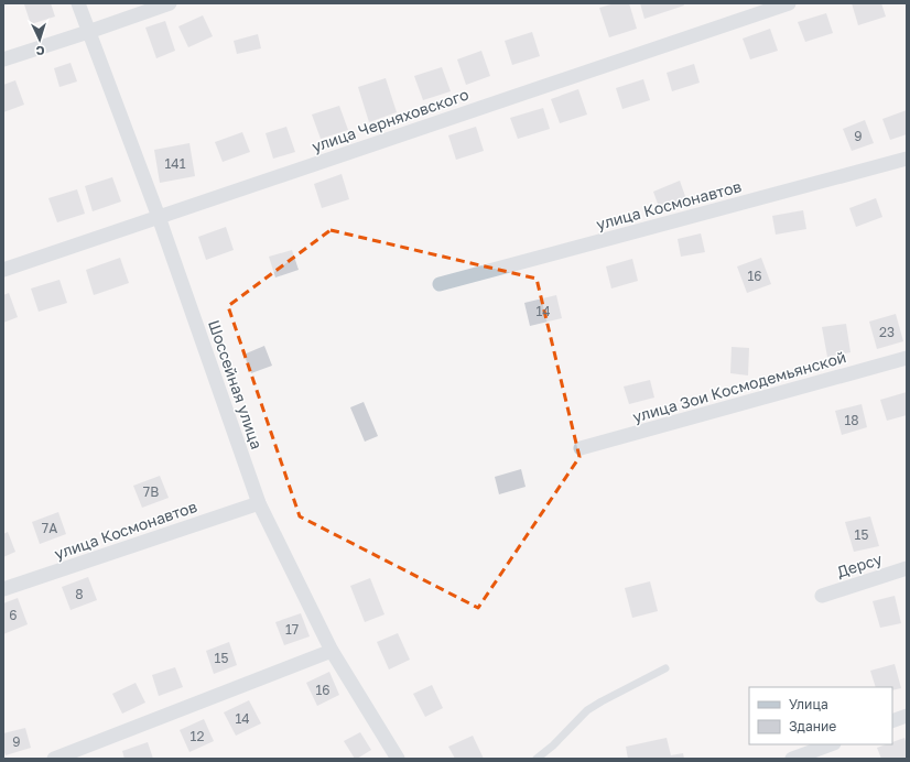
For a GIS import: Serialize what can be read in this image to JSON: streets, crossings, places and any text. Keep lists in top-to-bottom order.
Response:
{
  "streets": {
    "street": [
      "улица Черняховского",
      "улица Космонавтов",
      "Шоссейная улица",
      "улица Зои Космодемьянской",
      "Дерсу"
    ]
  },
  "crossings": [
    ["улица Черняховского", "Шоссейная улица"],
    ["улица Космонавтов", "Шоссейная улица"]
  ],
  "house_numbers": [
    "9",
    "141",
    "16",
    "14",
    "23",
    "18",
    "7В",
    "7А",
    "15",
    "8",
    "6",
    "17",
    "15",
    "16",
    "14",
    "12",
    "9"
  ],
  "legend": ["Улица", "Здание"],
  "north": "bottom"
}
